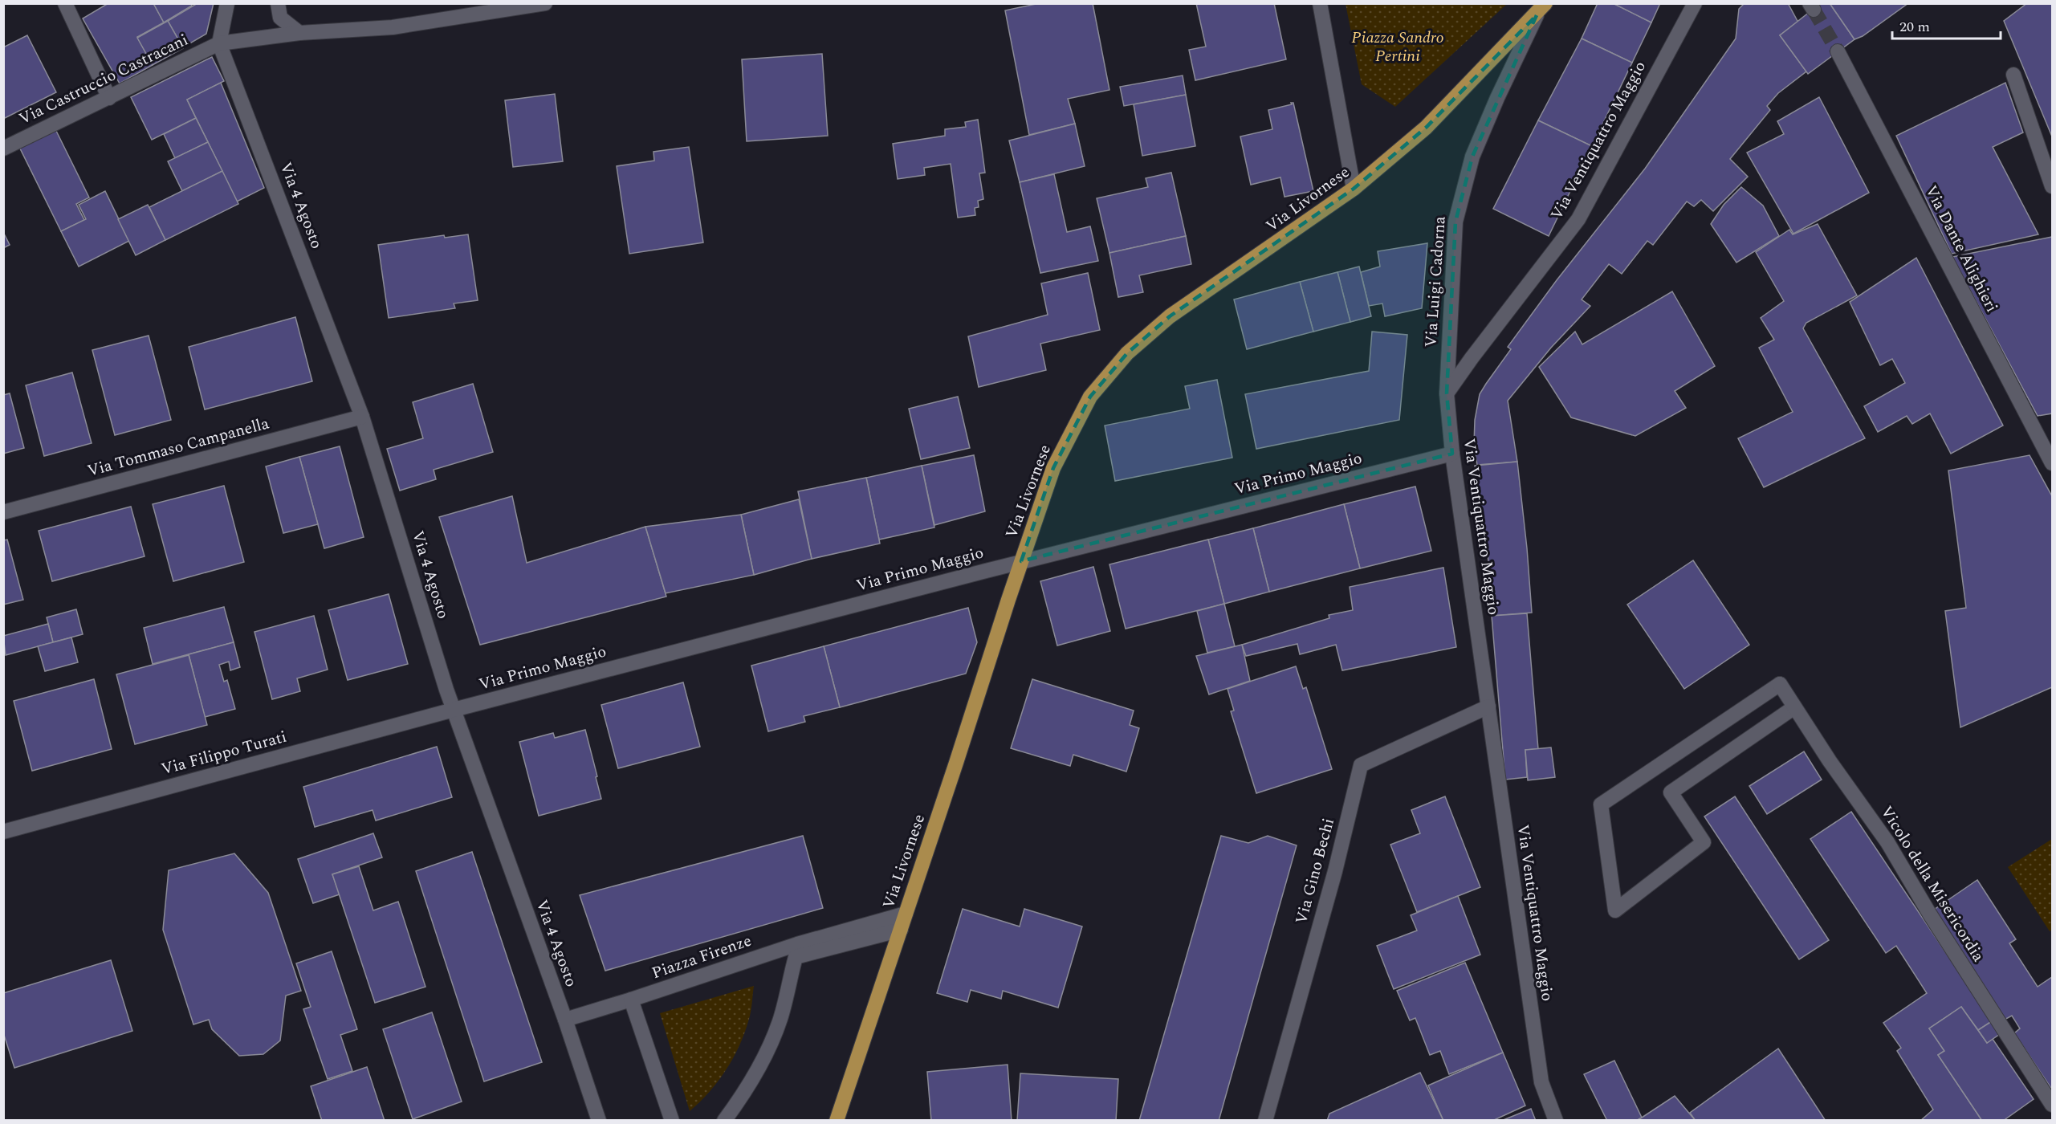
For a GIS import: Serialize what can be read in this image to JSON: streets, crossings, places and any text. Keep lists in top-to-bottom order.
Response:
{
  "streets": {
    "main road": ["Via Livornese"],
    "street": [
      "Via Castruccio Castracani",
      "Via Ventiquattro Maggio",
      "Via 4 Agosto",
      "Via Dante Alighieri",
      "Via Luigi Cadorna",
      "Via Tommaso Campanella",
      "Via Primo Maggio",
      "Via Filippo Turati",
      "Via Gino Bechi",
      "Vicolo della Misericordia",
      "Piazza Firenze"
    ]
  },
  "crossings": [
    ["Via Castruccio Castracani", "Via 4 Agosto"],
    ["Via Ventiquattro Maggio", "Via Luigi Cadorna"],
    ["Via Ventiquattro Maggio", "Via Primo Maggio"],
    ["Via Ventiquattro Maggio", "Via Gino Bechi"],
    ["Via Livornese", "Via Luigi Cadorna"],
    ["Via Livornese", "Via Primo Maggio"],
    ["Via Livornese", "Piazza Firenze"],
    ["Via 4 Agosto", "Via Tommaso Campanella"],
    ["Via 4 Agosto", "Via Primo Maggio"],
    ["Via 4 Agosto", "Via Filippo Turati"],
    ["Via 4 Agosto", "Piazza Firenze"],
    ["Via Primo Maggio", "Via Filippo Turati"]
  ],
  "parks": ["Piazza Sandro Pertini"],
  "scale_bar": "20 m"
}
